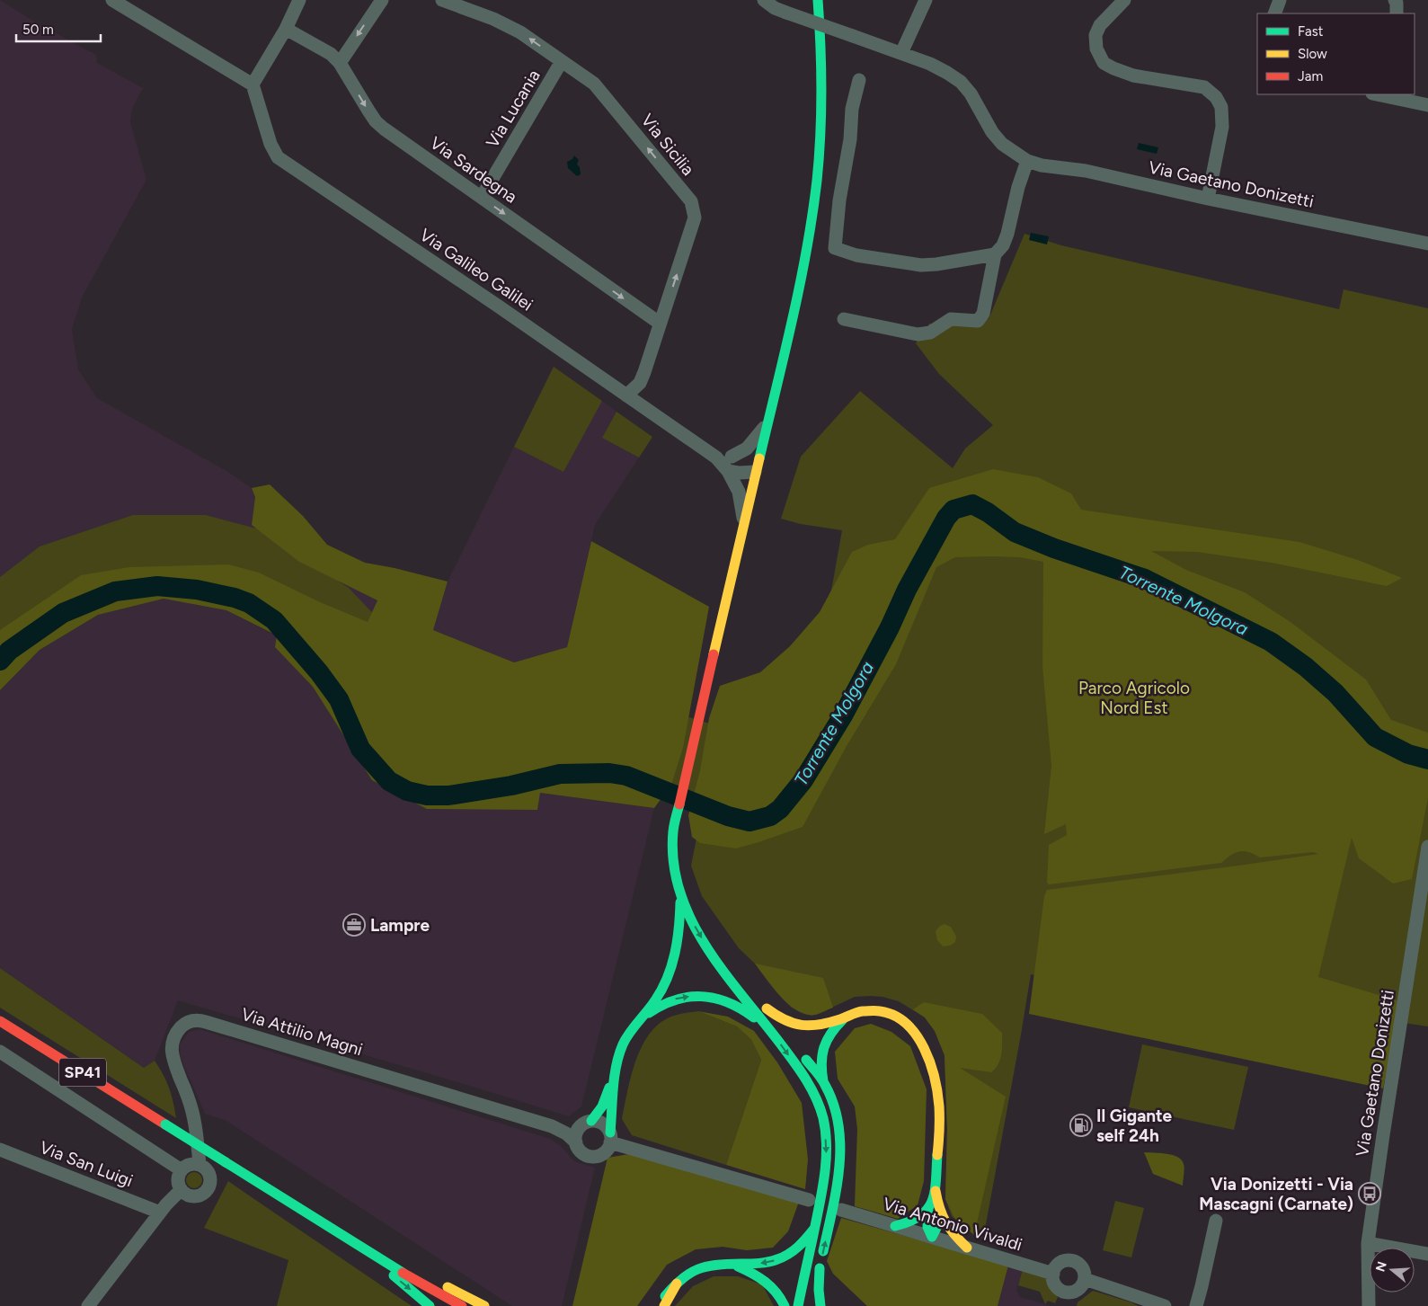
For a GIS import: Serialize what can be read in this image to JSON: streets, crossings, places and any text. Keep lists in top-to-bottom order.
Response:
{
  "streets": {
    "main road": ["SP41"],
    "street": [
      "Via Lucania",
      "Via Sicilia",
      "Via Sardegna",
      "Via Gaetano Donizetti",
      "Via Galileo Galilei",
      "Via Attilio Magni",
      "Via San Luigi",
      "Via Antonio Vivaldi"
    ]
  },
  "crossings": [
    ["Via Lucania", "Via Sicilia"],
    ["Via Lucania", "Via Sardegna"],
    ["Via Sicilia", "Via Sardegna"],
    ["Via Sicilia", "Via Galileo Galilei"]
  ],
  "one_way": ["Via Sicilia", "Via Sardegna"],
  "water": ["Torrente Molgora"],
  "parks": ["Parco Agricolo Nord Est"],
  "places": {
    "office": ["Lampre"],
    "fuel station": ["Il Gigante self 24h"],
    "bus stop": ["Via Donizetti - Via Mascagni (Carnate)"]
  },
  "legend": ["Fast", "Slow", "Jam"],
  "scale_bar": "50 m",
  "north": "left"
}
